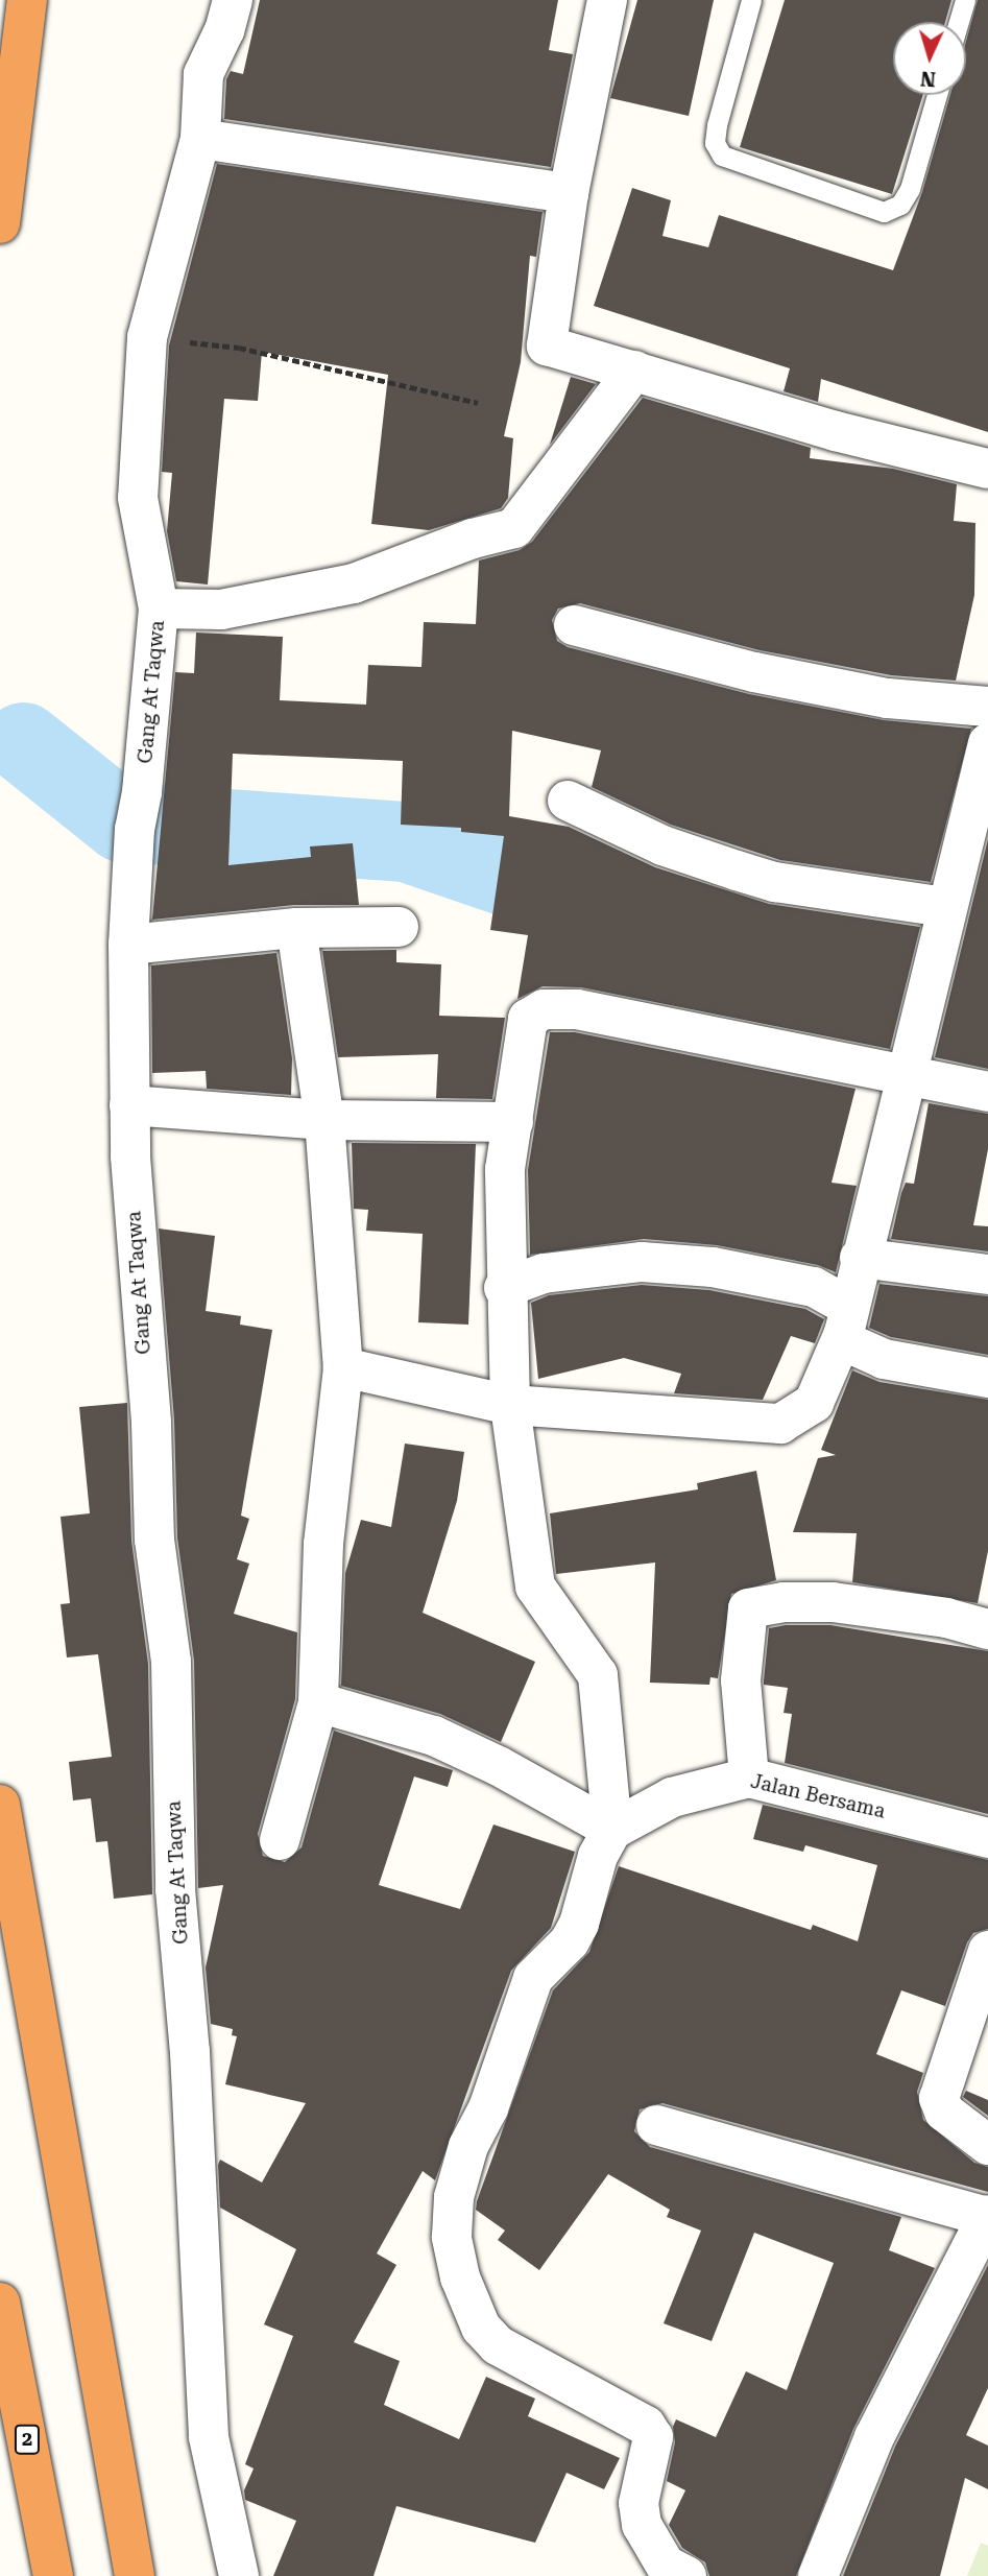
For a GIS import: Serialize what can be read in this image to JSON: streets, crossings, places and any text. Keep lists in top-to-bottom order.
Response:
{
  "streets": {
    "highway": ["2"],
    "street": ["Gang At Taqwa", "Jalan Bersama"]
  },
  "north": "bottom"
}
